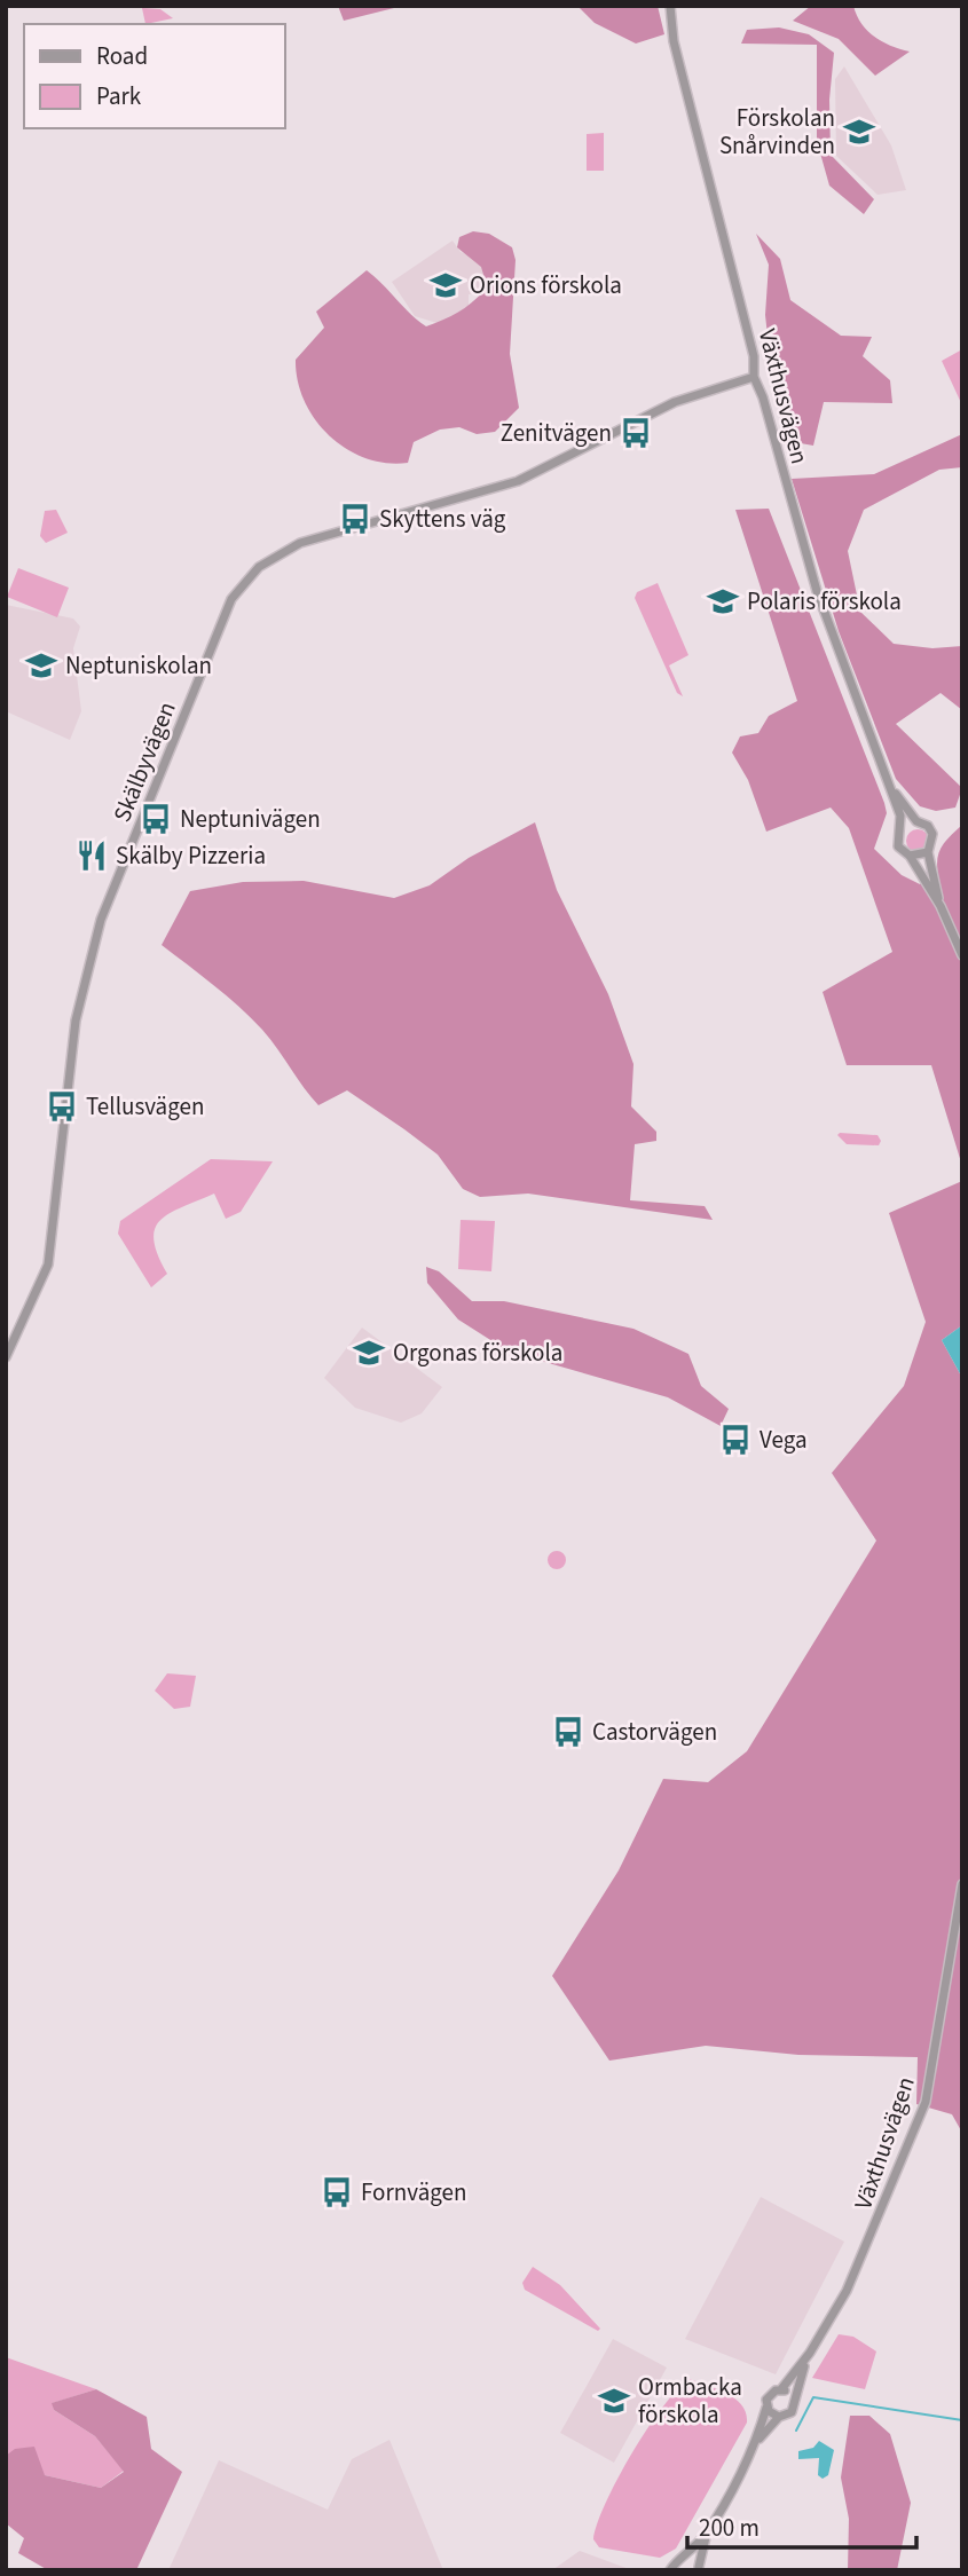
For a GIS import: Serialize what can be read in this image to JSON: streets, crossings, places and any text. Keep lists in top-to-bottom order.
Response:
{
  "streets": {
    "street": ["Växthusvägen", "Skälbyvägen"]
  },
  "crossings": [
    ["Växthusvägen", "Skälbyvägen"]
  ],
  "places": {
    "school or university": [
      "Förskolan Snårvinden",
      "Orions förskola",
      "Polaris förskola",
      "Neptuniskolan",
      "Orgonas förskola",
      "Ormbacka förskola"
    ],
    "bus stop": [
      "Zenitvägen",
      "Skyttens väg",
      "Neptunivägen",
      "Tellusvägen",
      "Vega",
      "Castorvägen",
      "Fornvägen"
    ],
    "restaurant": ["Skälby Pizzeria"]
  },
  "legend": ["Road", "Park"],
  "scale_bar": "200 m"
}
